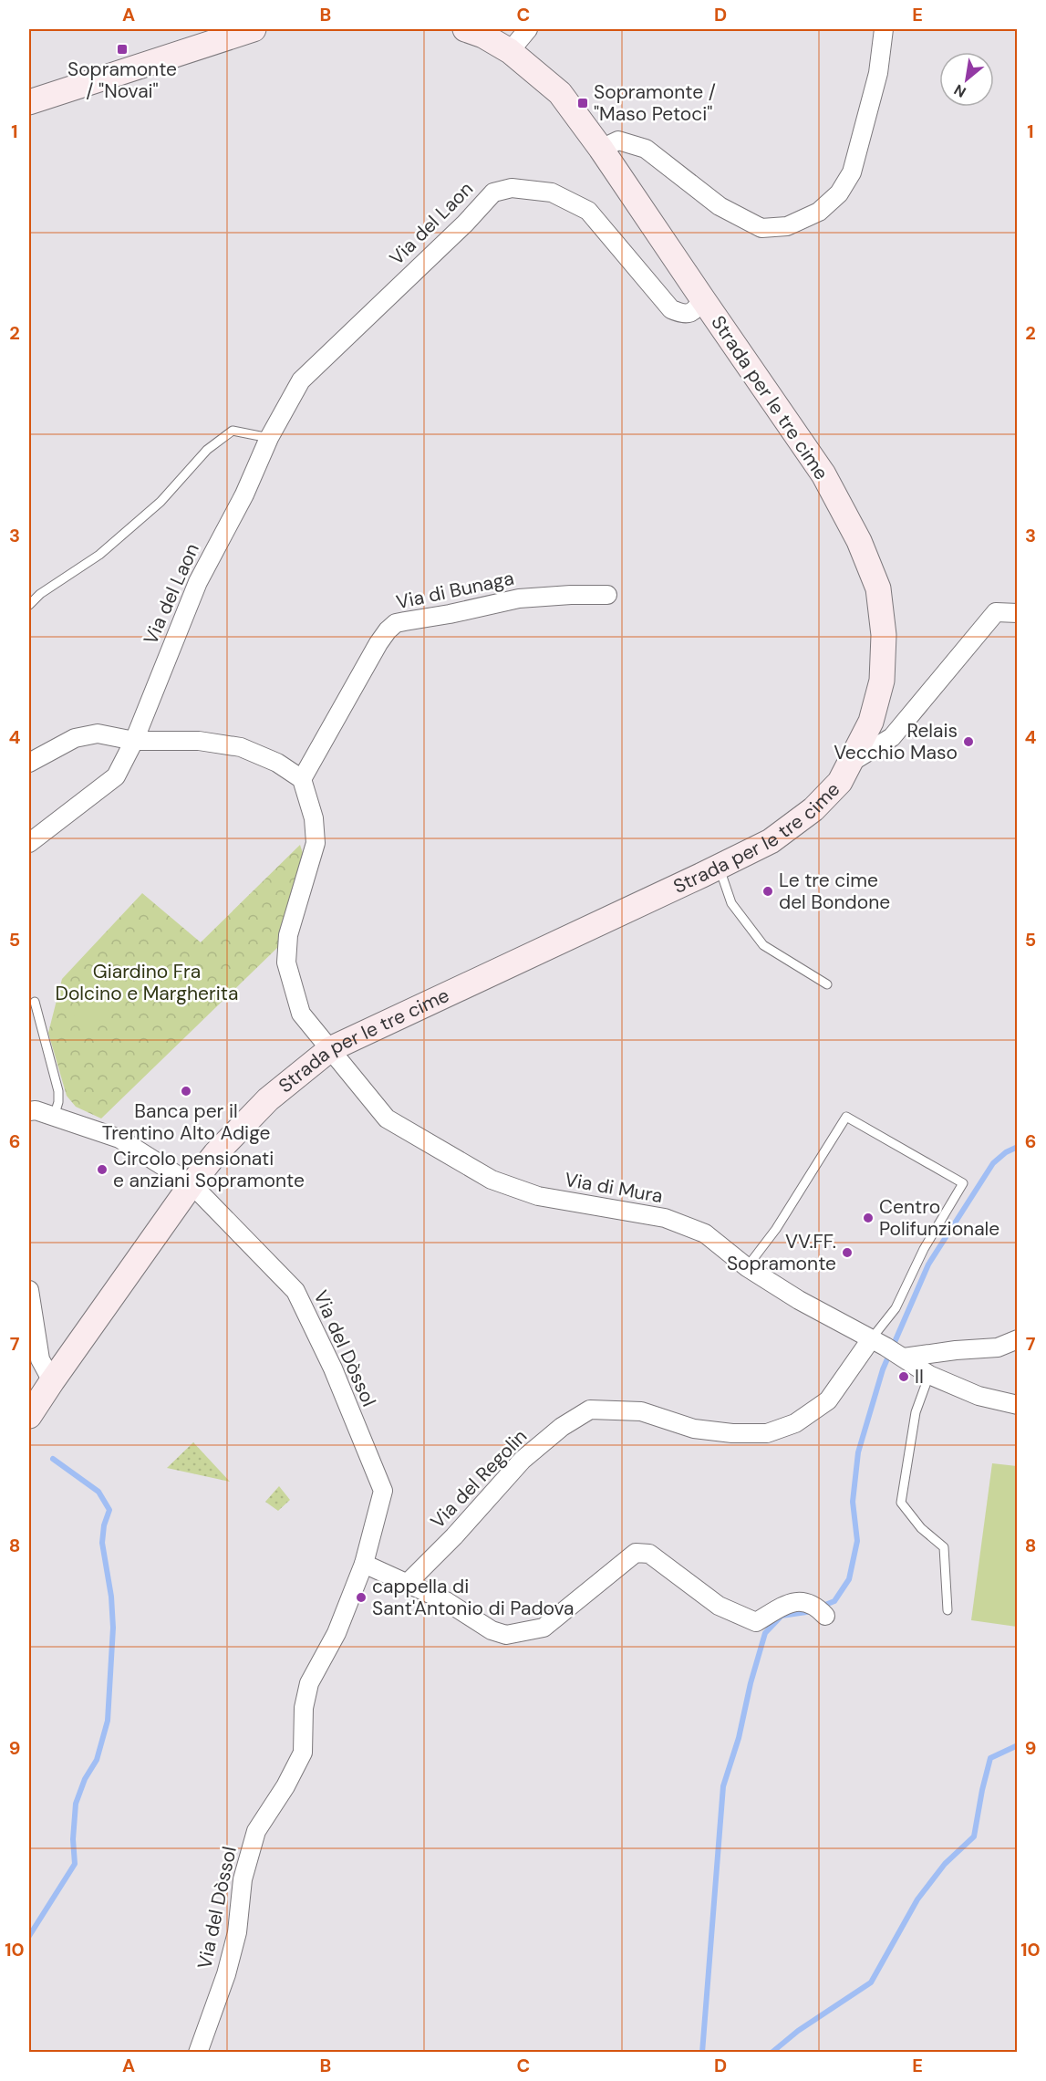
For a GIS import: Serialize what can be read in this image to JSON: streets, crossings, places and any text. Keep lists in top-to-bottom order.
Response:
{
  "streets": {
    "main road": ["Strada per le tre cime"],
    "street": [
      "Via del Laon",
      "Via di Bunaga",
      "Via di Mura",
      "Via del Dòssol",
      "Via del Regolin"
    ]
  },
  "crossings": [
    ["Via del Laon", "Strada per le tre cime"],
    ["Strada per le tre cime", "Via di Mura"],
    ["Strada per le tre cime", "Via del Dòssol"],
    ["Via di Bunaga", "Via di Mura"],
    ["Via di Mura", "Via del Regolin"]
  ],
  "parks": ["Giardino Fra Dolcino e Margherita"],
  "places": {
    "transit": ["Sopramonte / \"Novai\"", "Sopramonte / \"Maso Petoci\""],
    "other": [
      "Relais Vecchio Maso",
      "Le tre cime del Bondone",
      "Banca per il Trentino Alto Adige",
      "Circolo pensionati e anziani Sopramonte",
      "Centro Polifunzionale",
      "VV.FF. Sopramonte",
      "II",
      "cappella di Sant'Antonio di Padova"
    ]
  },
  "north": "bottom left",
  "grid": {
    "columns": [
      "A",
      "B",
      "C",
      "D",
      "E"
    ],
    "rows": [
      "1",
      "2",
      "3",
      "4",
      "5",
      "6",
      "7",
      "8",
      "9",
      "10"
    ]
  }
}
